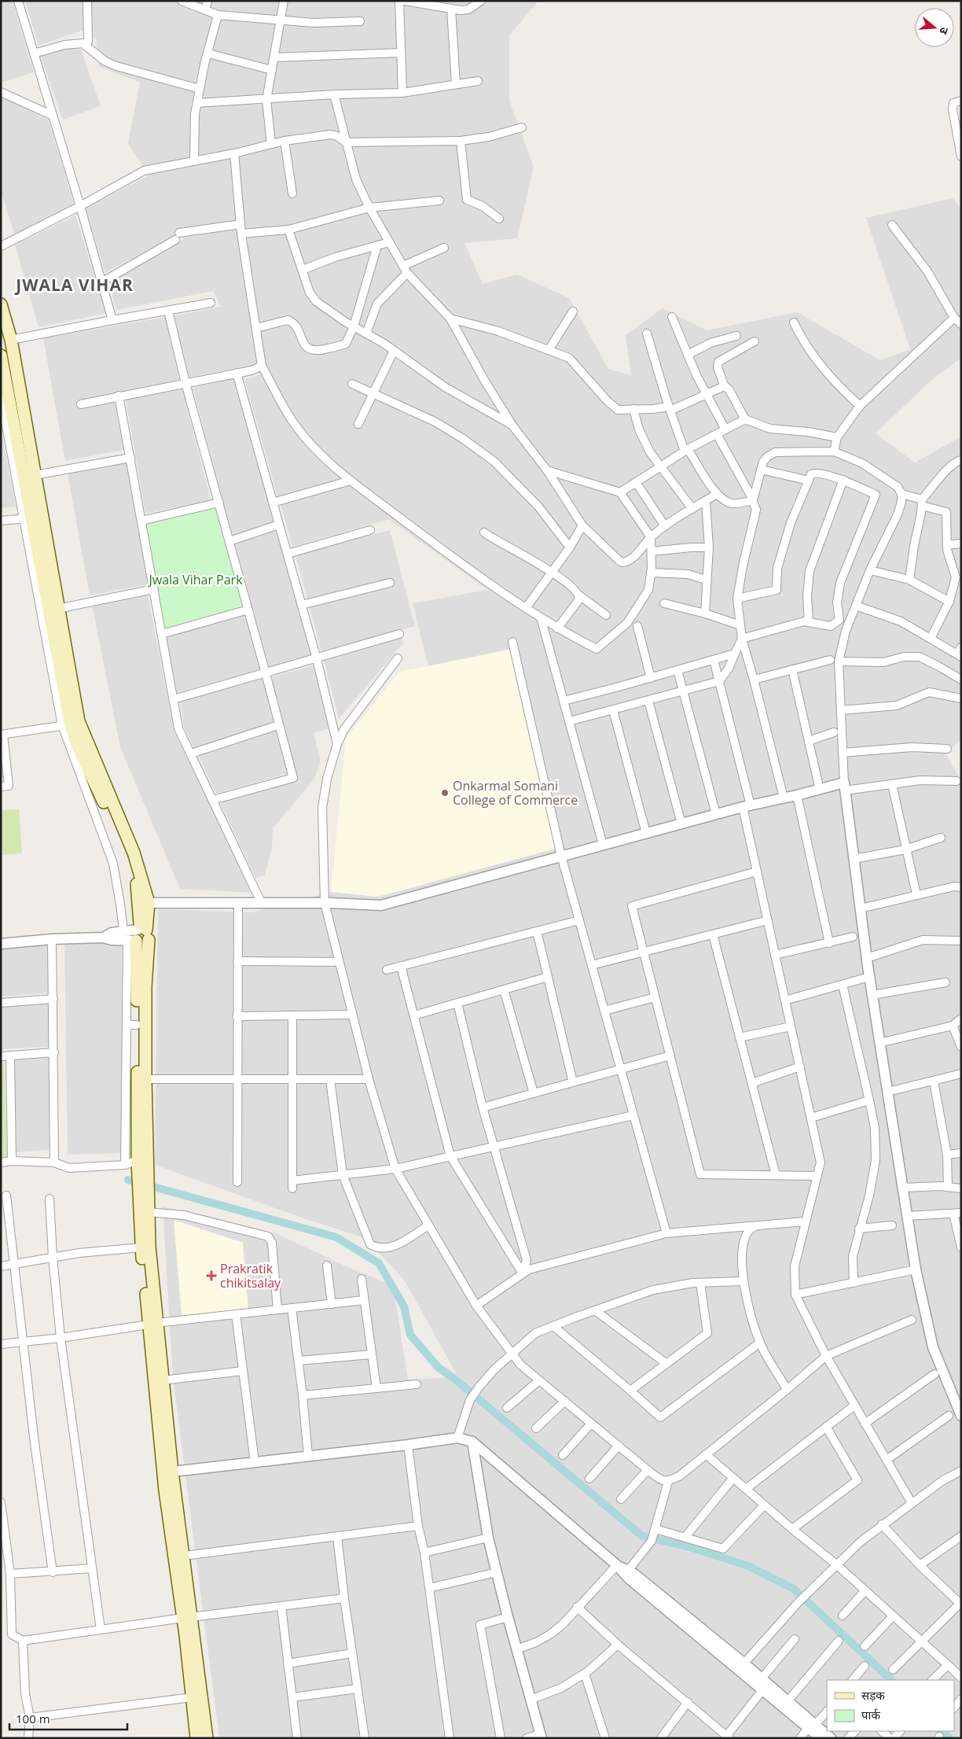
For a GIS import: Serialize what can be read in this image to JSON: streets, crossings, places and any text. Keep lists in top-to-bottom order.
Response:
{
  "districts": ["JWALA VIHAR"],
  "parks": ["Jwala Vihar Park"],
  "places": {
    "other": ["Onkarmal Somani College of Commerce"],
    "health": ["Prakratik chikitsalay"]
  },
  "legend": ["सड़क", "पार्क"],
  "scale_bar": "100 m",
  "north": "right"
}
